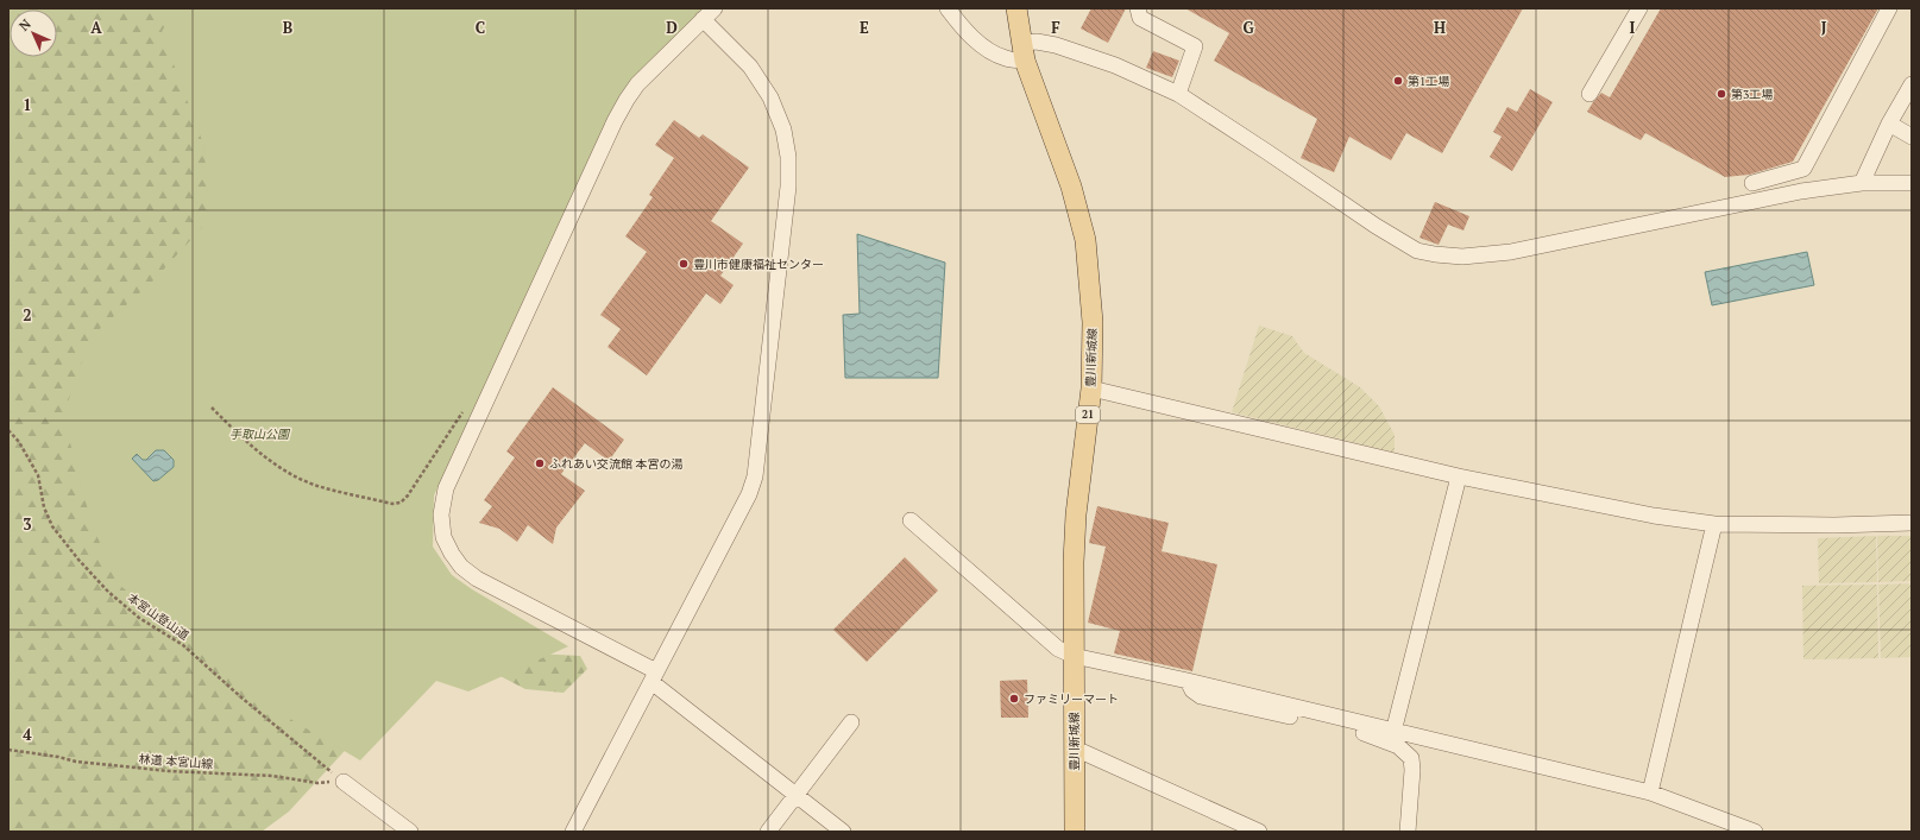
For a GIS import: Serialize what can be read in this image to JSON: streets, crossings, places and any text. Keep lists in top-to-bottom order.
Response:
{
  "streets": {
    "main road": ["豊川新城線", "21"],
    "path": ["本宮山登山道", "林道 本宮山線"]
  },
  "crossings": [
    ["本宮山登山道", "林道 本宮山線"]
  ],
  "parks": ["手取山公園"],
  "places": [
    "第1工場",
    "第3工場",
    "豊川市健康福祉センター",
    "ふれあい交流館 本宮の湯",
    "ファミリーマート"
  ],
  "north": "top left",
  "grid": {
    "columns": [
      "A",
      "B",
      "C",
      "D",
      "E",
      "F",
      "G",
      "H",
      "I",
      "J"
    ],
    "rows": [
      "1",
      "2",
      "3",
      "4"
    ]
  }
}
